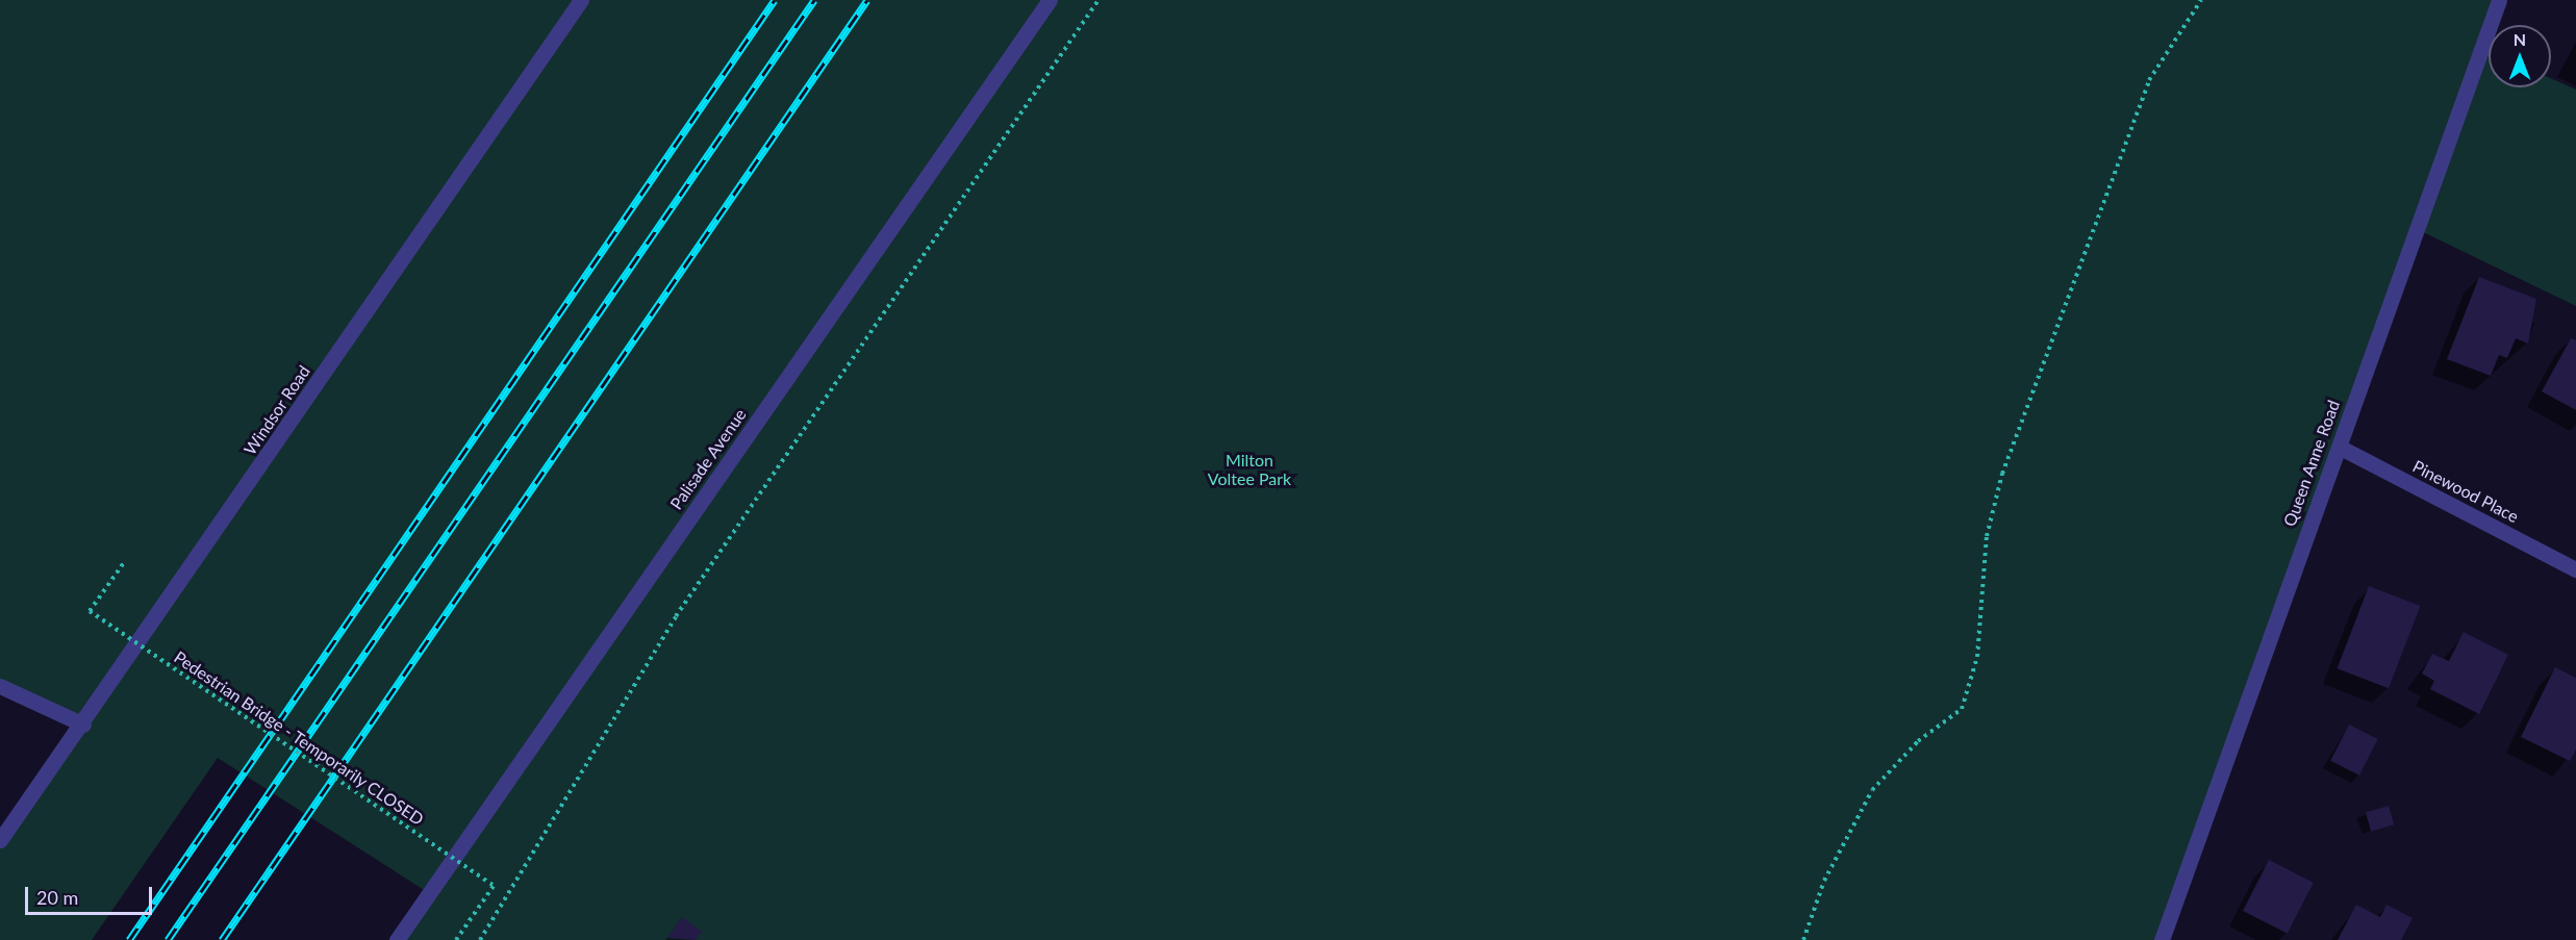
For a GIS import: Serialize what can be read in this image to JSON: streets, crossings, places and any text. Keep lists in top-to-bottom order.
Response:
{
  "streets": {
    "street": [
      "Windsor Road",
      "Palisade Avenue",
      "Queen Anne Road",
      "Pinewood Place"
    ],
    "path": ["Pedestrian Bridge - Temporarily CLOSED"]
  },
  "crossings": [
    ["Queen Anne Road", "Pinewood Place"]
  ],
  "parks": ["Milton Voltee Park"],
  "scale_bar": "20 m",
  "north": "top"
}
